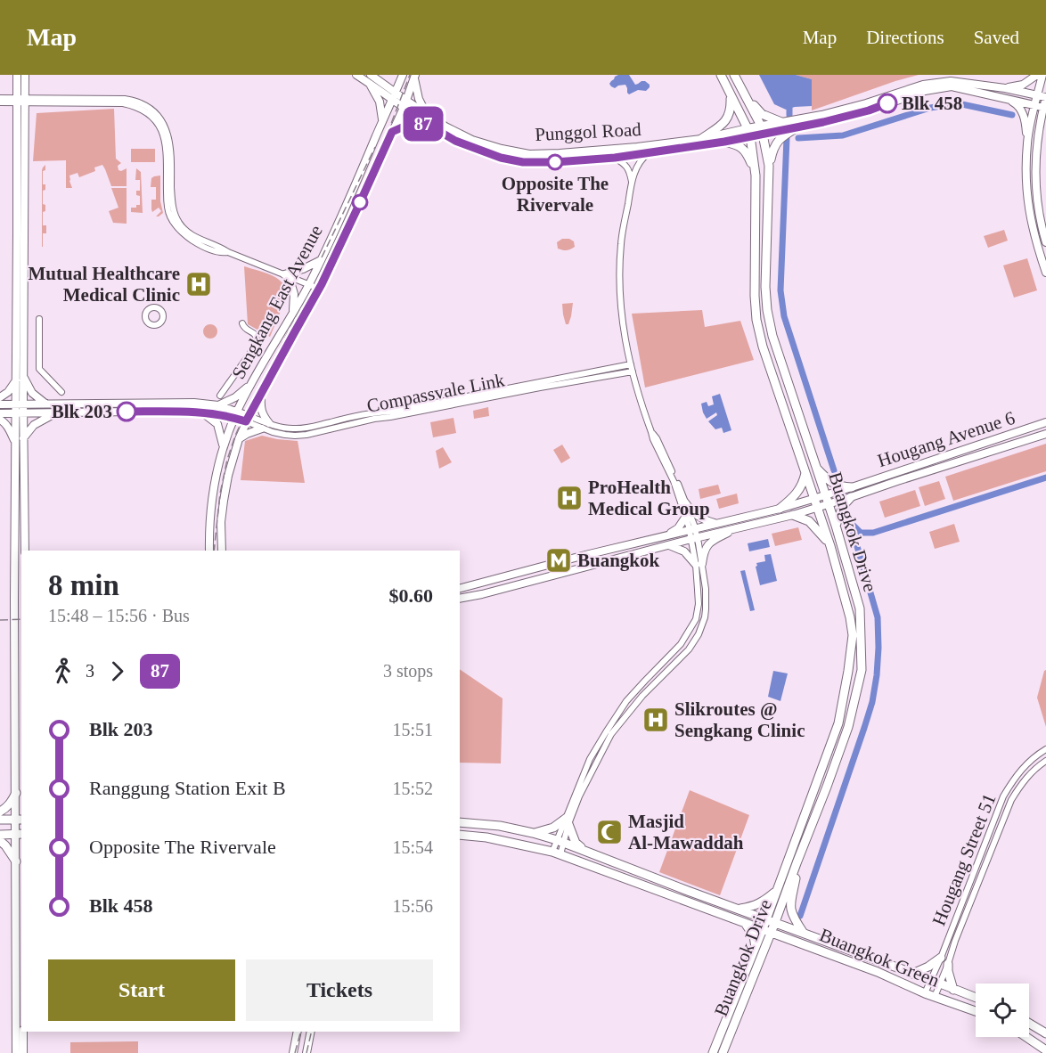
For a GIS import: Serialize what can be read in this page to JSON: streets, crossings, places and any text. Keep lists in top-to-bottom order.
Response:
{
  "streets": {
    "main road": [
      "Punggol Road",
      "Sengkang East Avenue",
      "Hougang Avenue 6",
      "Buangkok Drive",
      "Buangkok Green"
    ],
    "street": ["Compassvale Link", "Hougang Street 51"]
  },
  "crossings": [
    ["Punggol Road", "Sengkang East Avenue"],
    ["Punggol Road", "Buangkok Drive"],
    ["Sengkang East Avenue", "Compassvale Link"],
    ["Hougang Avenue 6", "Buangkok Drive"],
    ["Buangkok Drive", "Buangkok Green"],
    ["Hougang Street 51", "Buangkok Green"]
  ],
  "places": {
    "other": ["Blk 458", "Opposite The Rivervale", "Blk 203"],
    "hospital": ["Mutual Healthcare Medical Clinic", "ProHealth Medical Group", "Slikroutes @ Sengkang Clinic"],
    "metro station": ["Buangkok"],
    "mosque": ["Masjid Al-Mawaddah"]
  },
  "lines": ["bus line 87"],
  "page": {
    "header": "Map",
    "nav": ["Map", "Directions", "Saved"],
    "on_map": "87",
    "heading": ["8 min", "15:48 – 15:56 · Bus", "$0.60"],
    "legs": ["3", "87", "3 stops"],
    "list": [
      {
        "name": "Blk 203",
        "value": "15:51"
      },
      {
        "name": "Ranggung Station Exit B",
        "value": "15:52"
      },
      {
        "name": "Opposite The Rivervale",
        "value": "15:54"
      },
      {
        "name": "Blk 458",
        "value": "15:56"
      }
    ],
    "buttons": ["Start", "Tickets"]
  }
}
